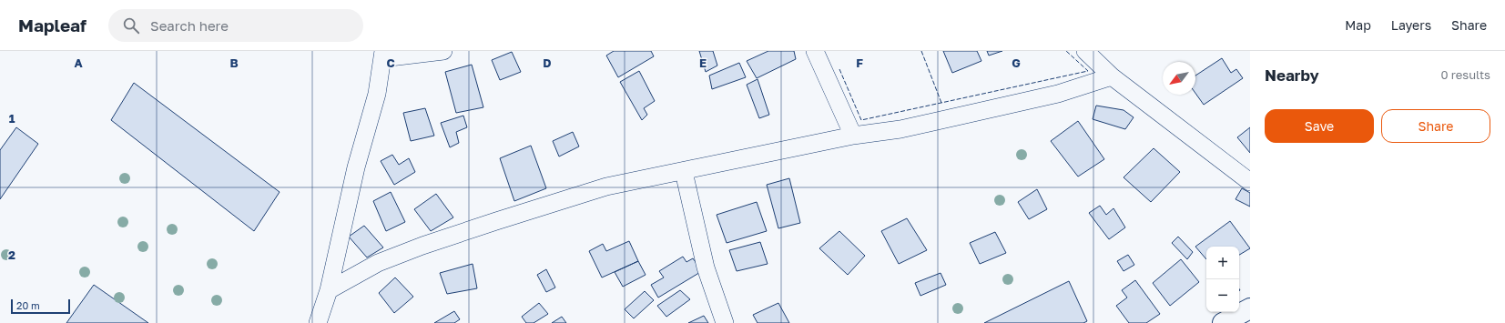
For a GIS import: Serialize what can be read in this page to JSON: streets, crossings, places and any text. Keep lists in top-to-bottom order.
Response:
{
  "scale_bar": "20 m",
  "north": "bottom left",
  "page": {
    "header": "Mapleaf",
    "search": "Search here",
    "nav": ["Map", "Layers", "Share"],
    "heading": ["Nearby", "0 results"],
    "buttons": ["Save", "Share"],
    "map_buttons": ["+", "−"],
    "scale": "20 m"
  },
  "grid": {
    "columns": [
      "A",
      "B",
      "C",
      "D",
      "E",
      "F",
      "G"
    ],
    "rows": ["1", "2"]
  }
}
